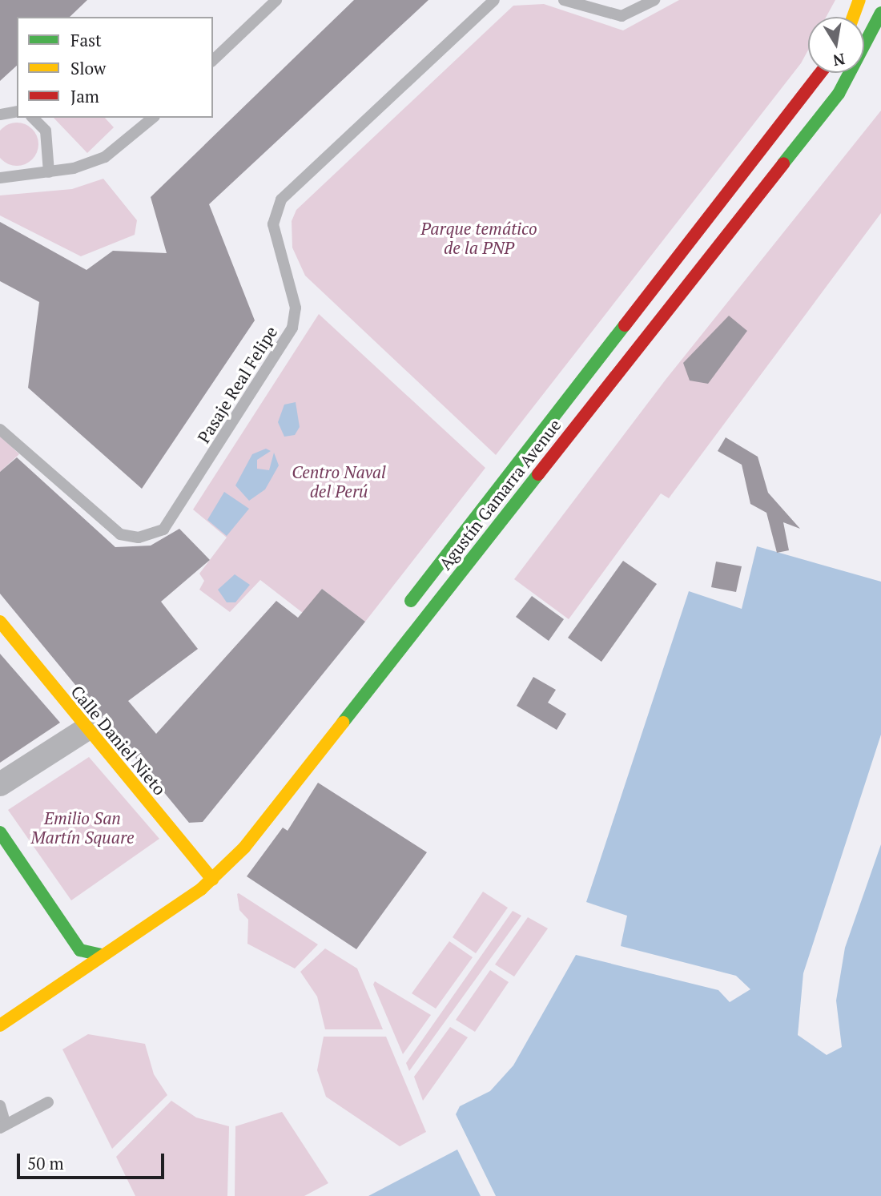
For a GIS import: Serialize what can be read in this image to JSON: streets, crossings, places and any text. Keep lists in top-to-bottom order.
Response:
{
  "streets": {
    "main road": ["Agustín Gamarra Avenue", "Calle Daniel Nieto"],
    "lane": ["Pasaje Real Felipe"]
  },
  "crossings": [
    ["Agustín Gamarra Avenue", "Calle Daniel Nieto"]
  ],
  "parks": ["Parque temático de la PNP", "Centro Naval del Perú", "Emilio San Martín Square"],
  "legend": ["Fast", "Slow", "Jam"],
  "scale_bar": "50 m",
  "north": "bottom"
}
